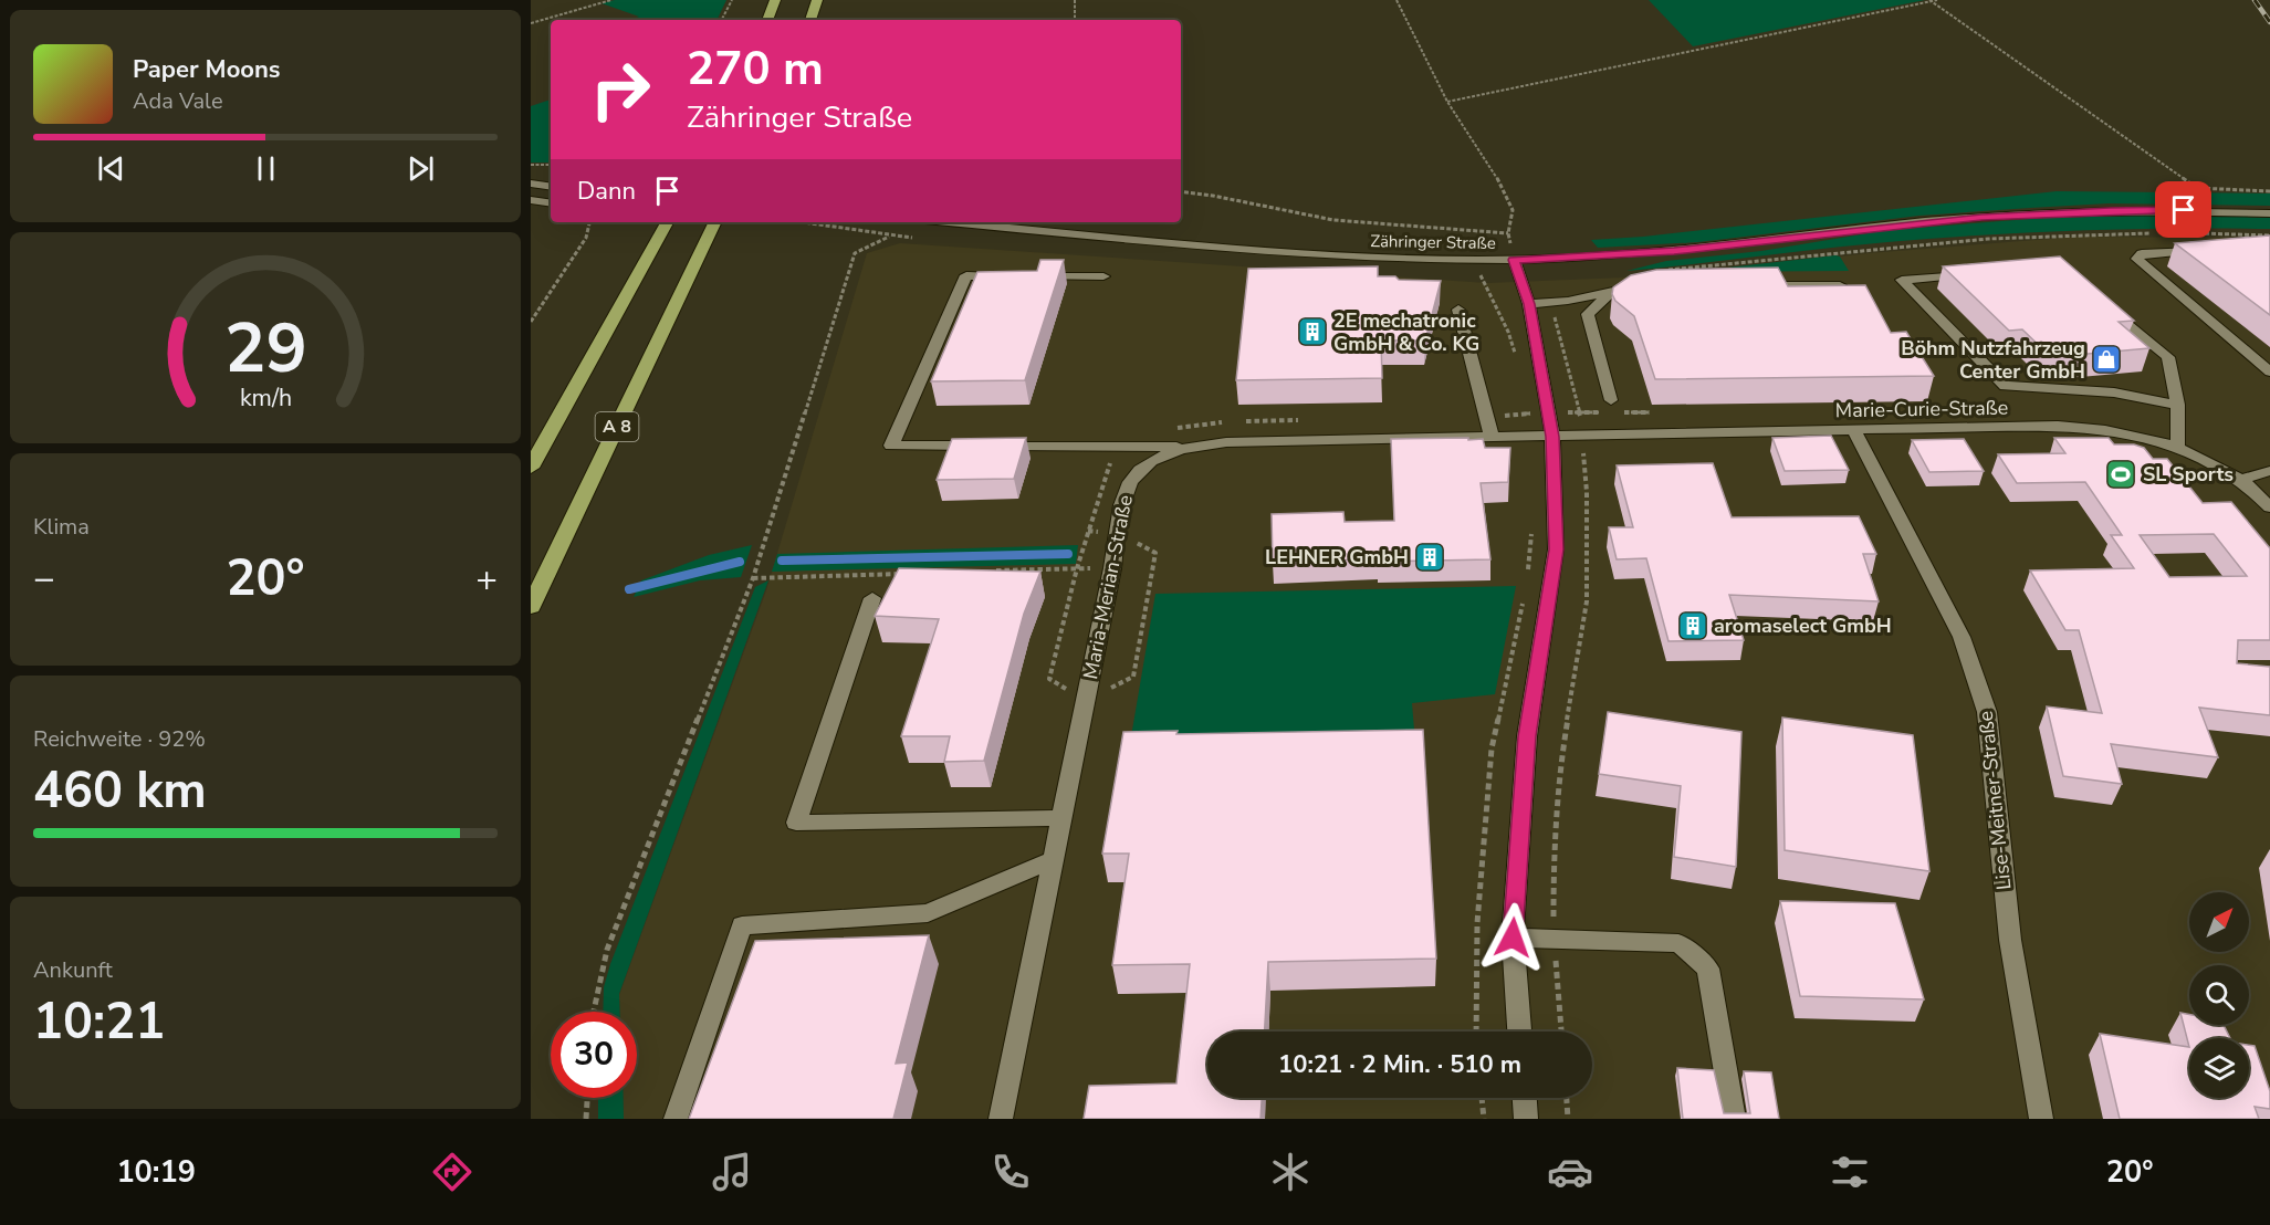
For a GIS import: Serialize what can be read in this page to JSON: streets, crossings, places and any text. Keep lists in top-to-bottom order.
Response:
{
  "streets": {
    "highway": ["A 8"],
    "street": [
      "Zähringer Straße",
      "Marie-Curie-Straße",
      "Maria-Merian-Straße",
      "Lise-Meitner-Straße"
    ]
  },
  "crossings": [
    ["Marie-Curie-Straße", "Maria-Merian-Straße"],
    ["Marie-Curie-Straße", "Lise-Meitner-Straße"]
  ],
  "places": {
    "building": ["2E mechatronic GmbH & Co. KG", "LEHNER GmbH", "aromaselect GmbH"],
    "shop": ["Böhm Nutzfahrzeug Center GmbH"],
    "sports": ["SL Sports"]
  },
  "north": "top right",
  "page": {
    "turn": ["270 m", "Zähringer Straße"],
    "song": ["Paper Moons", "Ada Vale"],
    "then": "Dann",
    "tile": [
      "Klima",
      ["Reichweite · 92%", "460 km"],
      ["Ankunft", "10:21"]
    ],
    "heat": ["−", "20°", "+"],
    "limit": "30",
    "trip": "10:21 · 2 Min. · 510 m",
    "tabs": ["10:19", "20°"],
    "gauge": ["29", "km/h"]
  }
}
